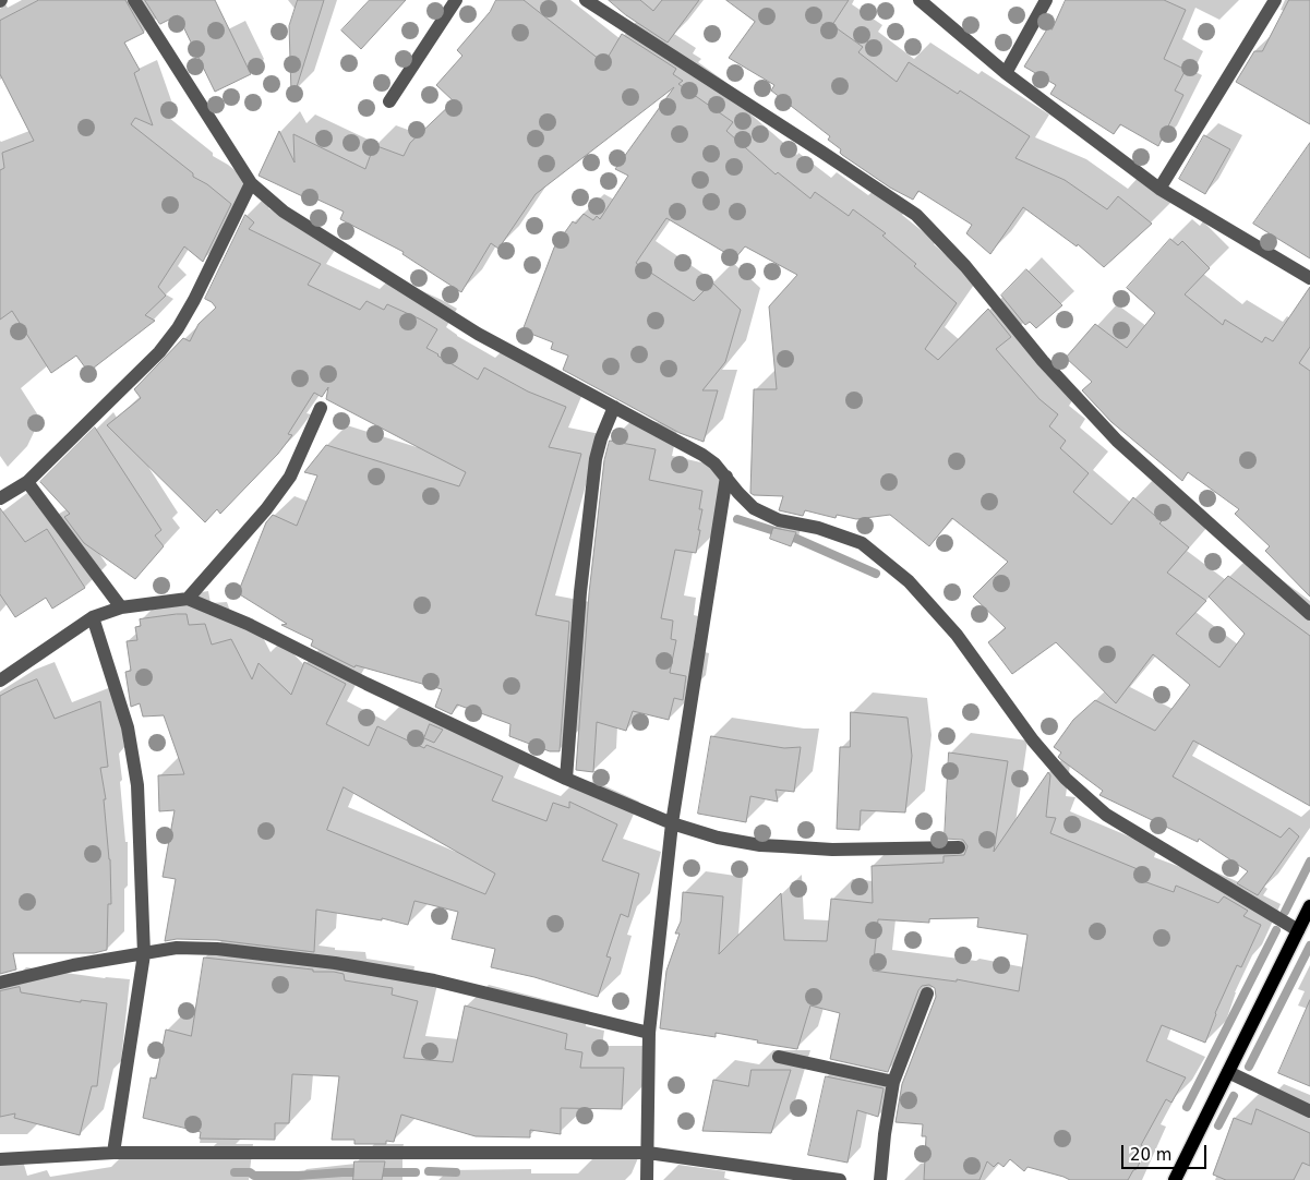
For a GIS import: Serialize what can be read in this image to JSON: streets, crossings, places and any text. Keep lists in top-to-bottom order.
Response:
{
  "scale_bar": "20 m"
}
